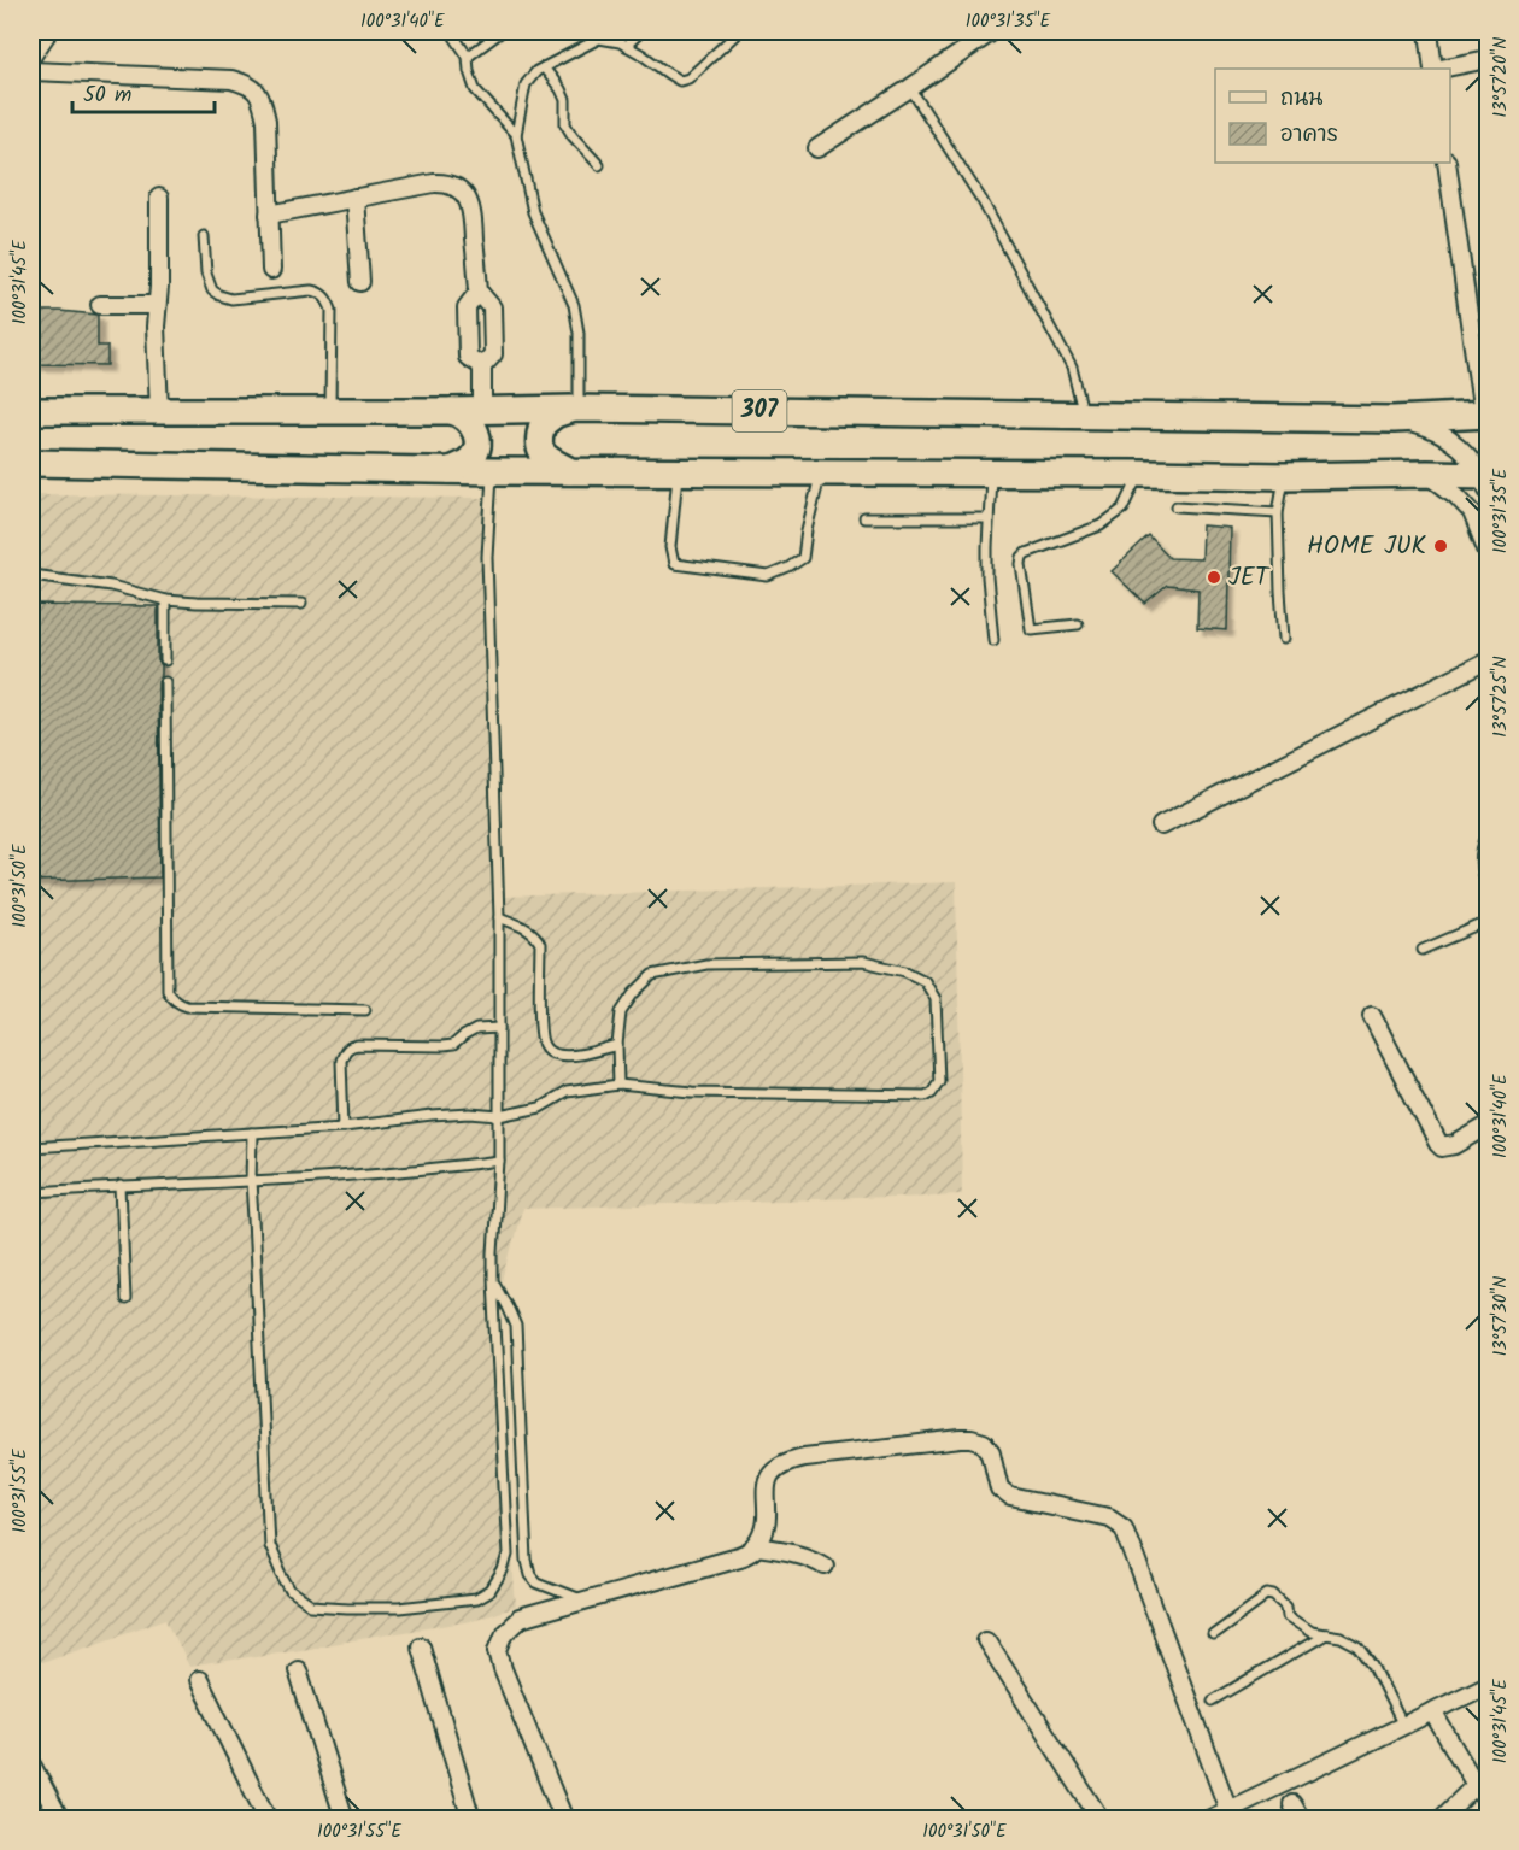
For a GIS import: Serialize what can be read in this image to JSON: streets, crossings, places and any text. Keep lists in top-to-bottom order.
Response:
{
  "streets": {
    "main road": ["307"]
  },
  "places": ["HOME JUK", "JET"],
  "legend": ["ถนน", "อาคาร"],
  "scale_bar": "50 m",
  "coordinates": [
    "100°31'40\"E",
    "100°31'35\"E",
    "13°57'20\"N",
    "100°31'45\"E",
    "13°57'25\"N",
    "100°31'50\"E",
    "13°57'30\"N",
    "100°31'55\"E"
  ]
}
